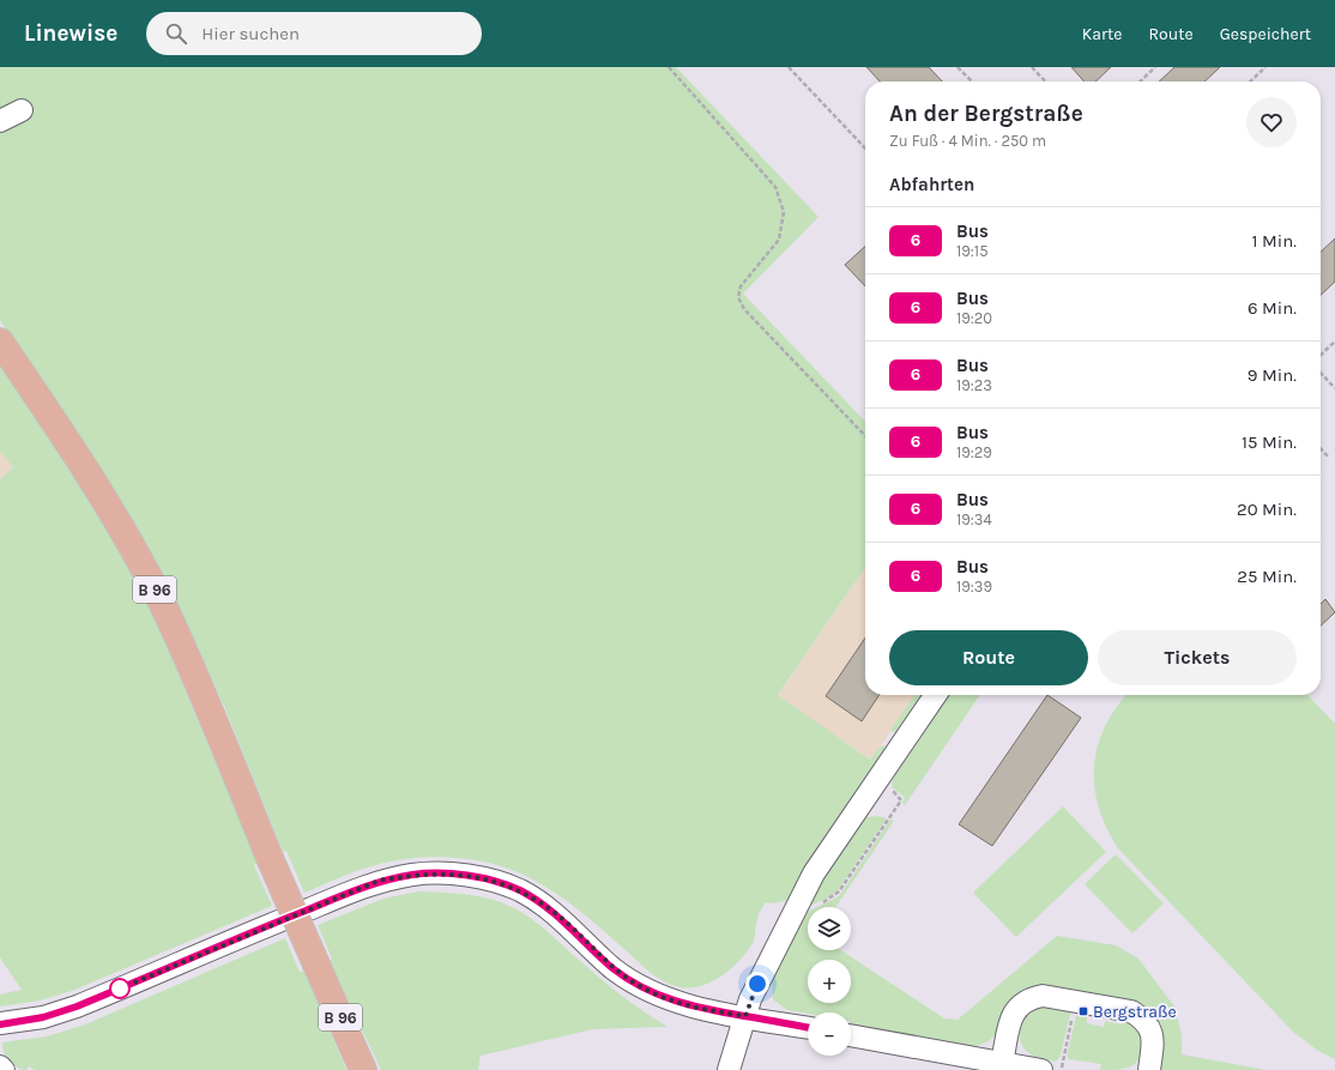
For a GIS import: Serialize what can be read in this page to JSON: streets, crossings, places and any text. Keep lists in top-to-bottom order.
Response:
{
  "streets": {
    "main road": ["B 96"]
  },
  "places": {
    "transit": ["Bergstraße"]
  },
  "lines": ["bus line 6"],
  "page": {
    "header": "Linewise",
    "search": "Hier suchen",
    "nav": ["Karte", "Route", "Gespeichert"],
    "heading": [
      ["An der Bergstraße", "Zu Fuß · 4 Min. · 250 m"],
      "Abfahrten"
    ],
    "list": [
      {
        "mark": "6",
        "name": "Bus",
        "note": "19:15",
        "value": "1 Min."
      },
      {
        "mark": "6",
        "name": "Bus",
        "note": "19:20",
        "value": "6 Min."
      },
      {
        "mark": "6",
        "name": "Bus",
        "note": "19:23",
        "value": "9 Min."
      },
      {
        "mark": "6",
        "name": "Bus",
        "note": "19:29",
        "value": "15 Min."
      },
      {
        "mark": "6",
        "name": "Bus",
        "note": "19:34",
        "value": "20 Min."
      },
      {
        "mark": "6",
        "name": "Bus",
        "note": "19:39",
        "value": "25 Min."
      }
    ],
    "buttons": ["Route", "Tickets"],
    "map_buttons": ["+", "−"]
  }
}
